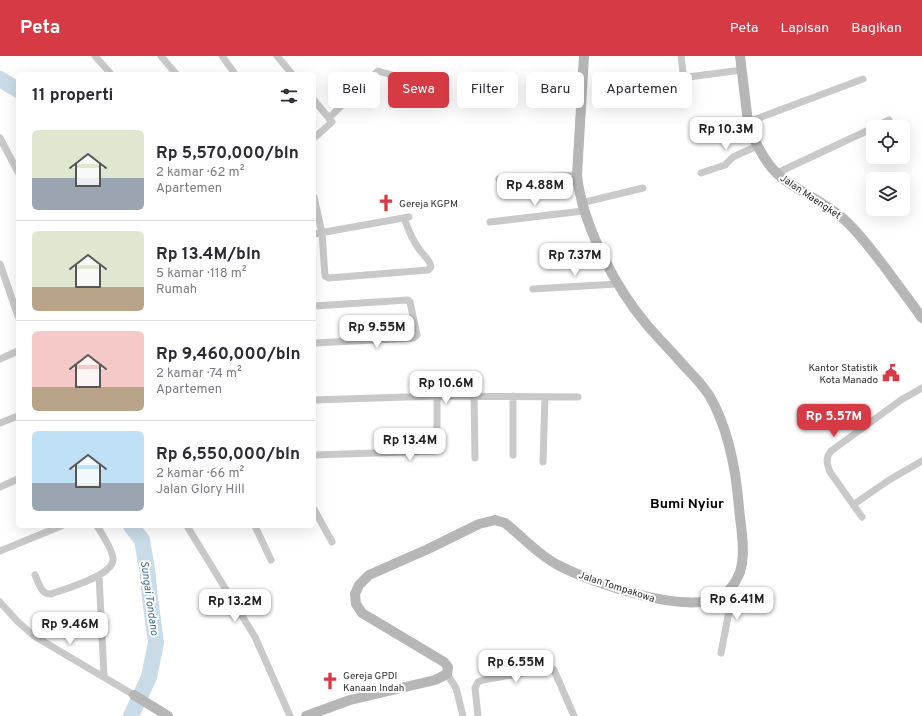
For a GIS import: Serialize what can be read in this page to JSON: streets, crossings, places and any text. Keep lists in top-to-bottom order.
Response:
{
  "streets": {
    "street": ["Jalan Maengket", "Jalan Tompakowa"]
  },
  "districts": ["Bumi Nyiur"],
  "water": ["Sungai Tondano"],
  "places": {
    "church": ["Gereja KGPM", "Gereja GPDI Kanaan Indah"],
    "public building": ["Kantor Statistik Kota Manado"]
  },
  "page": {
    "header": "Peta",
    "nav": ["Peta", "Lapisan", "Bagikan"],
    "chip": [
      "Beli",
      "Sewa",
      "Filter",
      "Baru",
      "Apartemen"
    ],
    "heading": "11 properti",
    "price": [
      "Rp 10.3M",
      "Rp 4.88M",
      "Rp 7.37M",
      "Rp 9.55M",
      "Rp 10.6M",
      "Rp 5.57M",
      "Rp 13.4M",
      "Rp 6.41M",
      "Rp 13.2M",
      "Rp 9.46M",
      "Rp 6.55M"
    ],
    "list": [
      {
        "name": "Rp 5,570,000/bln",
        "note": "2 kamar · 62 m² · Apartemen"
      },
      {
        "name": "Rp 13.4M/bln",
        "note": "5 kamar · 118 m² · Rumah"
      },
      {
        "name": "Rp 9,460,000/bln",
        "note": "2 kamar · 74 m² · Apartemen"
      },
      {
        "name": "Rp 6,550,000/bln",
        "note": "2 kamar · 66 m² · Jalan Glory Hill"
      }
    ]
  }
}
